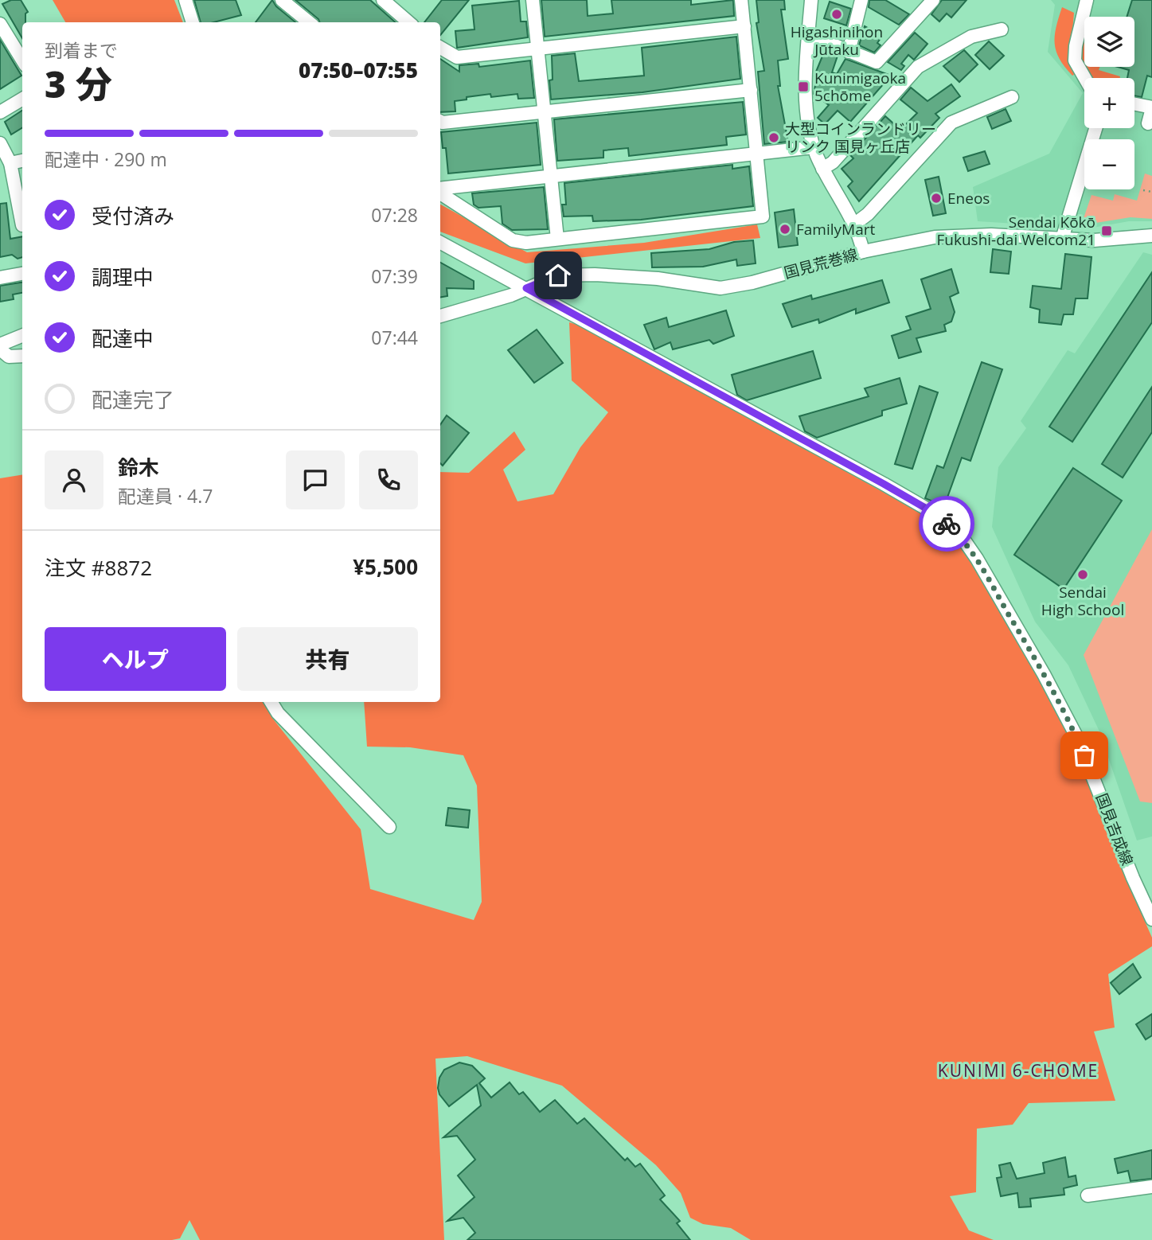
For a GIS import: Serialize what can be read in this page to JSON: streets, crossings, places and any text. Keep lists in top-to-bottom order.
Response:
{
  "streets": {
    "street": ["国見荒巻線", "国見吉成線"]
  },
  "crossings": [
    ["国見荒巻線", "国見吉成線"]
  ],
  "districts": ["KUNIMI 6-CHOME"],
  "places": {
    "other": [
      "Higashinihon Jūtaku",
      "大型コインランドリー リンク 国見ヶ丘店",
      "Eneos",
      "FamilyMart",
      "Sendai High School"
    ],
    "transit": ["Kunimigaoka 5chōme", "Sendai Kōkō Fukushi-dai Welcom21"]
  },
  "page": {
    "map_buttons": ["+", "−"],
    "heading": ["3 分", "到着まで", "07:50–07:55"],
    "panel": [
      "鈴木",
      "配達員 · 4.7",
      "注文 #8872",
      "¥5,500"
    ],
    "bar": "配達中 · 290 m",
    "list": [
      ["受付済み", "07:28"],
      ["調理中", "07:39"],
      ["配達中", "07:44"],
      "配達完了"
    ],
    "buttons": ["ヘルプ", "共有"]
  }
}
